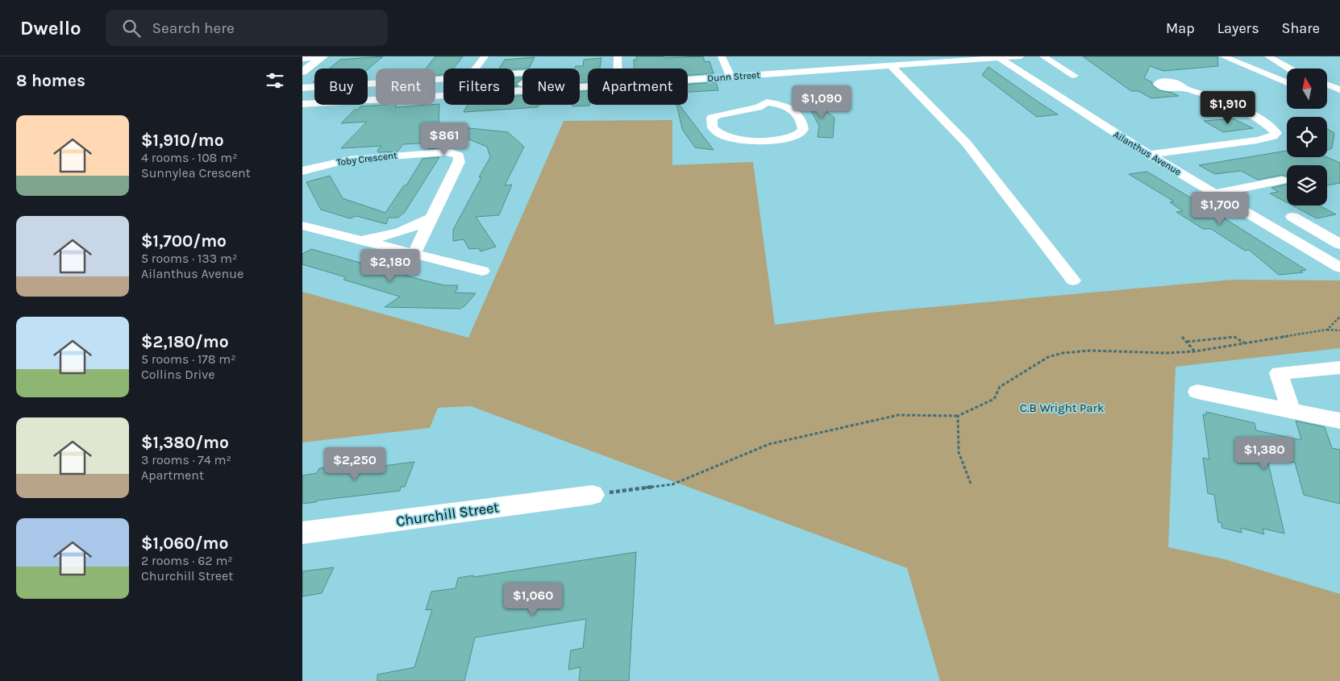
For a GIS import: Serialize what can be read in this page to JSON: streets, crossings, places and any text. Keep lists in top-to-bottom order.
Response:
{
  "streets": {
    "street": [
      "Dunn Street",
      "Ailanthus Avenue",
      "Toby Crescent",
      "Churchill Street"
    ]
  },
  "crossings": [
    ["Dunn Street", "Ailanthus Avenue"]
  ],
  "parks": ["C.B Wright Park"],
  "north": "top",
  "page": {
    "header": "Dwello",
    "search": "Search here",
    "nav": ["Map", "Layers", "Share"],
    "heading": "8 homes",
    "chip": [
      "Buy",
      "Rent",
      "Filters",
      "New",
      "Apartment"
    ],
    "price": [
      "$1,090",
      "$1,910",
      "$861",
      "$1,700",
      "$2,180",
      "$1,380",
      "$2,250",
      "$1,060"
    ],
    "list": [
      {
        "name": "$1,910/mo",
        "note": "4 rooms · 108 m² · Sunnylea Crescent"
      },
      {
        "name": "$1,700/mo",
        "note": "5 rooms · 133 m² · Ailanthus Avenue"
      },
      {
        "name": "$2,180/mo",
        "note": "5 rooms · 178 m² · Collins Drive"
      },
      {
        "name": "$1,380/mo",
        "note": "3 rooms · 74 m² · Apartment"
      },
      {
        "name": "$1,060/mo",
        "note": "2 rooms · 62 m² · Churchill Street"
      }
    ]
  }
}
